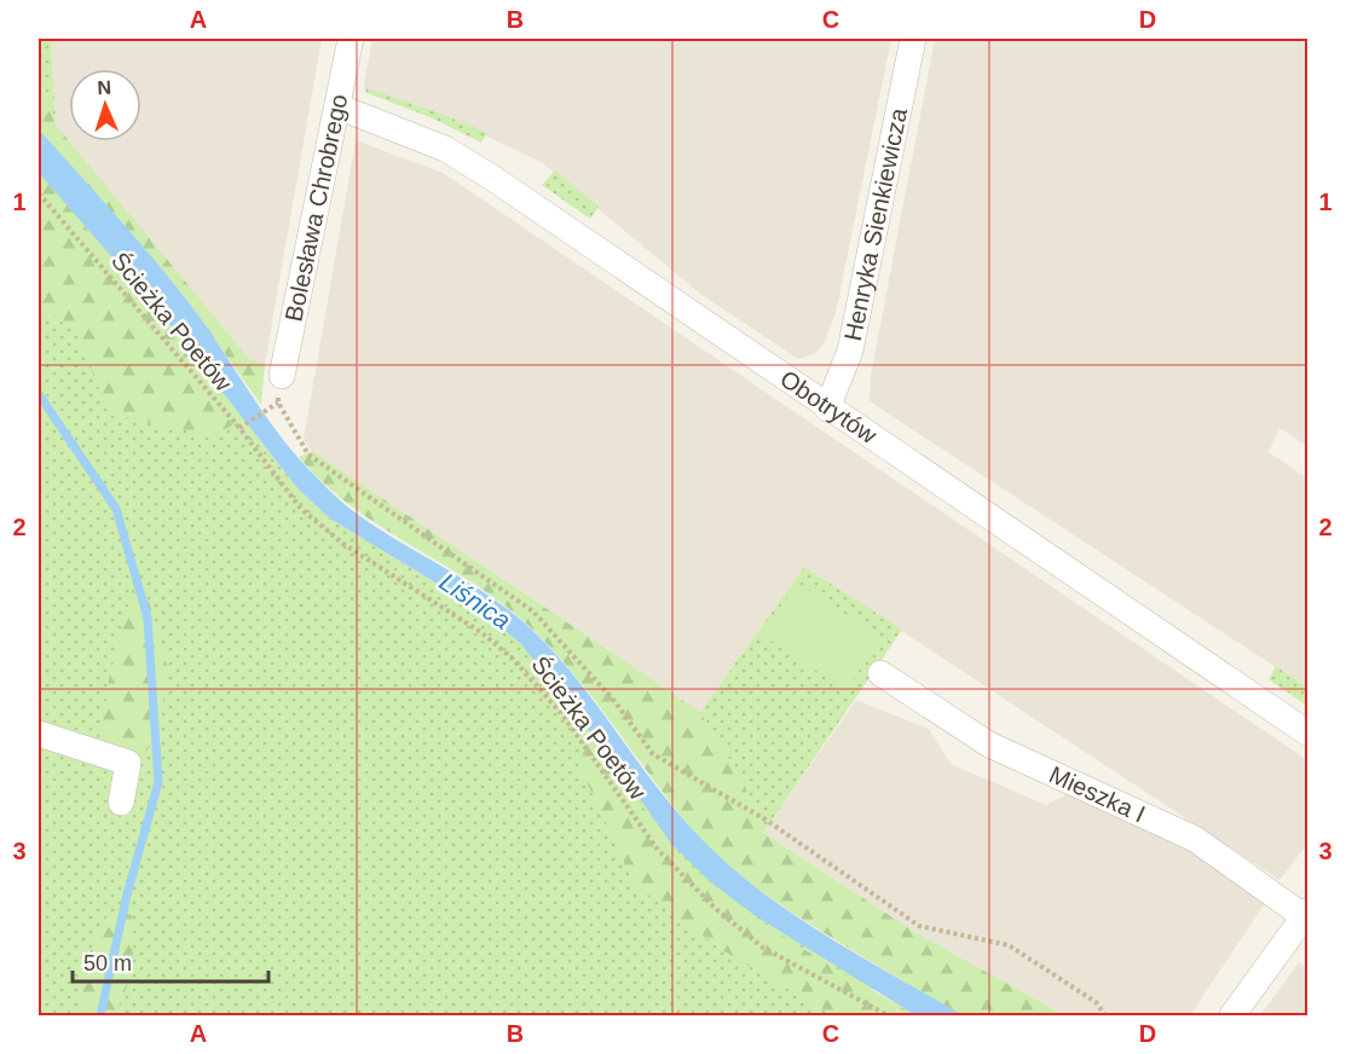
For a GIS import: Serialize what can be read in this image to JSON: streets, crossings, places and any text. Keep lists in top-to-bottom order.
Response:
{
  "streets": {
    "street": [
      "Bolesława Chrobrego",
      "Henryka Sienkiewicza",
      "Obotrytów",
      "Mieszka I"
    ],
    "path": ["Ścieżka Poetów"]
  },
  "crossings": [
    ["Bolesława Chrobrego", "Obotrytów"],
    ["Henryka Sienkiewicza", "Obotrytów"]
  ],
  "water": ["Liśnica"],
  "scale_bar": "50 m",
  "north": "top",
  "grid": {
    "columns": [
      "A",
      "B",
      "C",
      "D"
    ],
    "rows": ["1", "2", "3"]
  }
}
